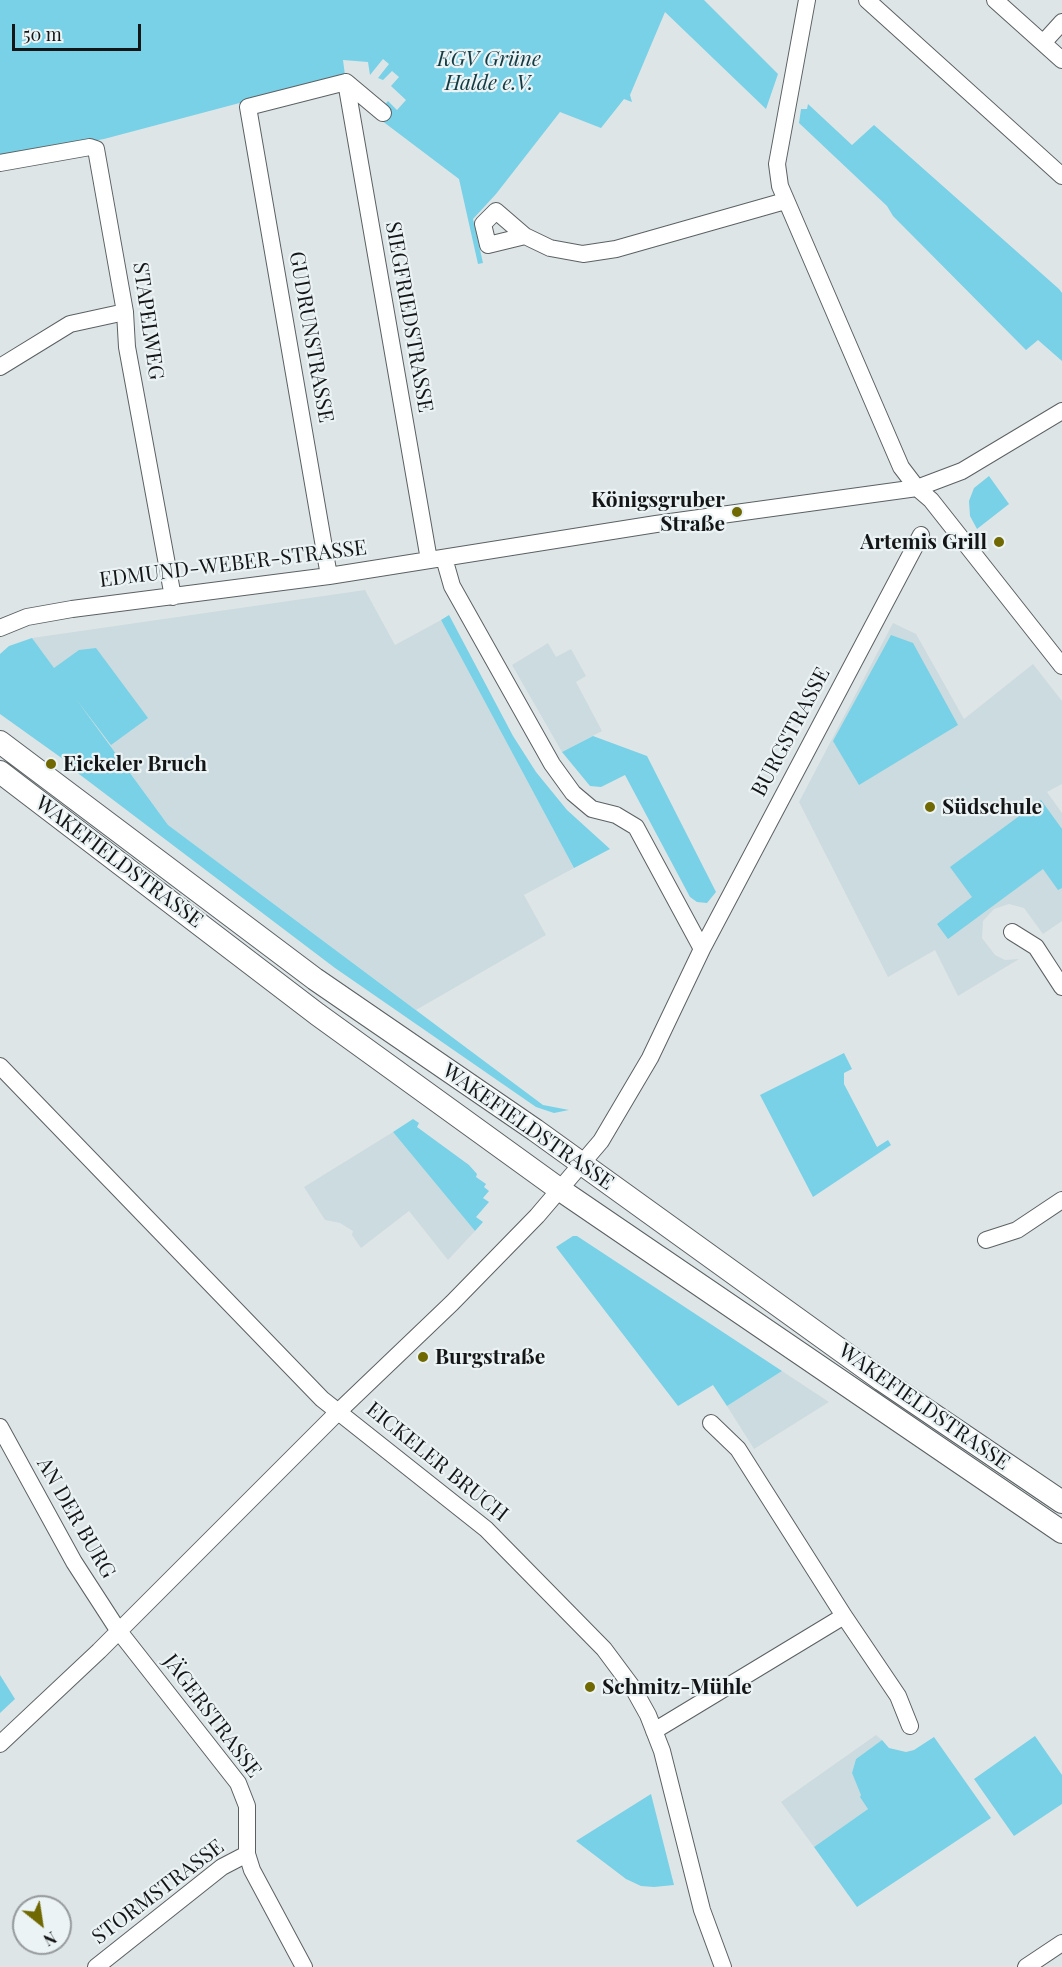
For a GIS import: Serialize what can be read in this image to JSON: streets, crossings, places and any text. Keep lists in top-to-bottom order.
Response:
{
  "streets": {
    "main road": ["WAKEFIELDSTRASSE"],
    "street": [
      "SIEGFRIEDSTRASSE",
      "STAPELWEG",
      "GUDRUNSTRASSE",
      "EDMUND-WEBER-STRASSE",
      "BURGSTRASSE",
      "EICKELER BRUCH",
      "AN DER BURG",
      "JÄGERSTRASSE",
      "STORMSTRASSE"
    ]
  },
  "crossings": [
    ["SIEGFRIEDSTRASSE", "GUDRUNSTRASSE"],
    ["SIEGFRIEDSTRASSE", "EDMUND-WEBER-STRASSE"],
    ["STAPELWEG", "EDMUND-WEBER-STRASSE"],
    ["GUDRUNSTRASSE", "EDMUND-WEBER-STRASSE"],
    ["BURGSTRASSE", "WAKEFIELDSTRASSE"],
    ["BURGSTRASSE", "EICKELER BRUCH"],
    ["BURGSTRASSE", "AN DER BURG"],
    ["BURGSTRASSE", "JÄGERSTRASSE"],
    ["AN DER BURG", "JÄGERSTRASSE"],
    ["JÄGERSTRASSE", "STORMSTRASSE"]
  ],
  "parks": ["KGV Grüne Halde e.V."],
  "places": [
    "Königsgruber Straße",
    "Artemis Grill",
    "Eickeler Bruch",
    "Südschule",
    "Burgstraße",
    "Schmitz-Mühle"
  ],
  "scale_bar": "50 m",
  "north": "bottom right"
}
